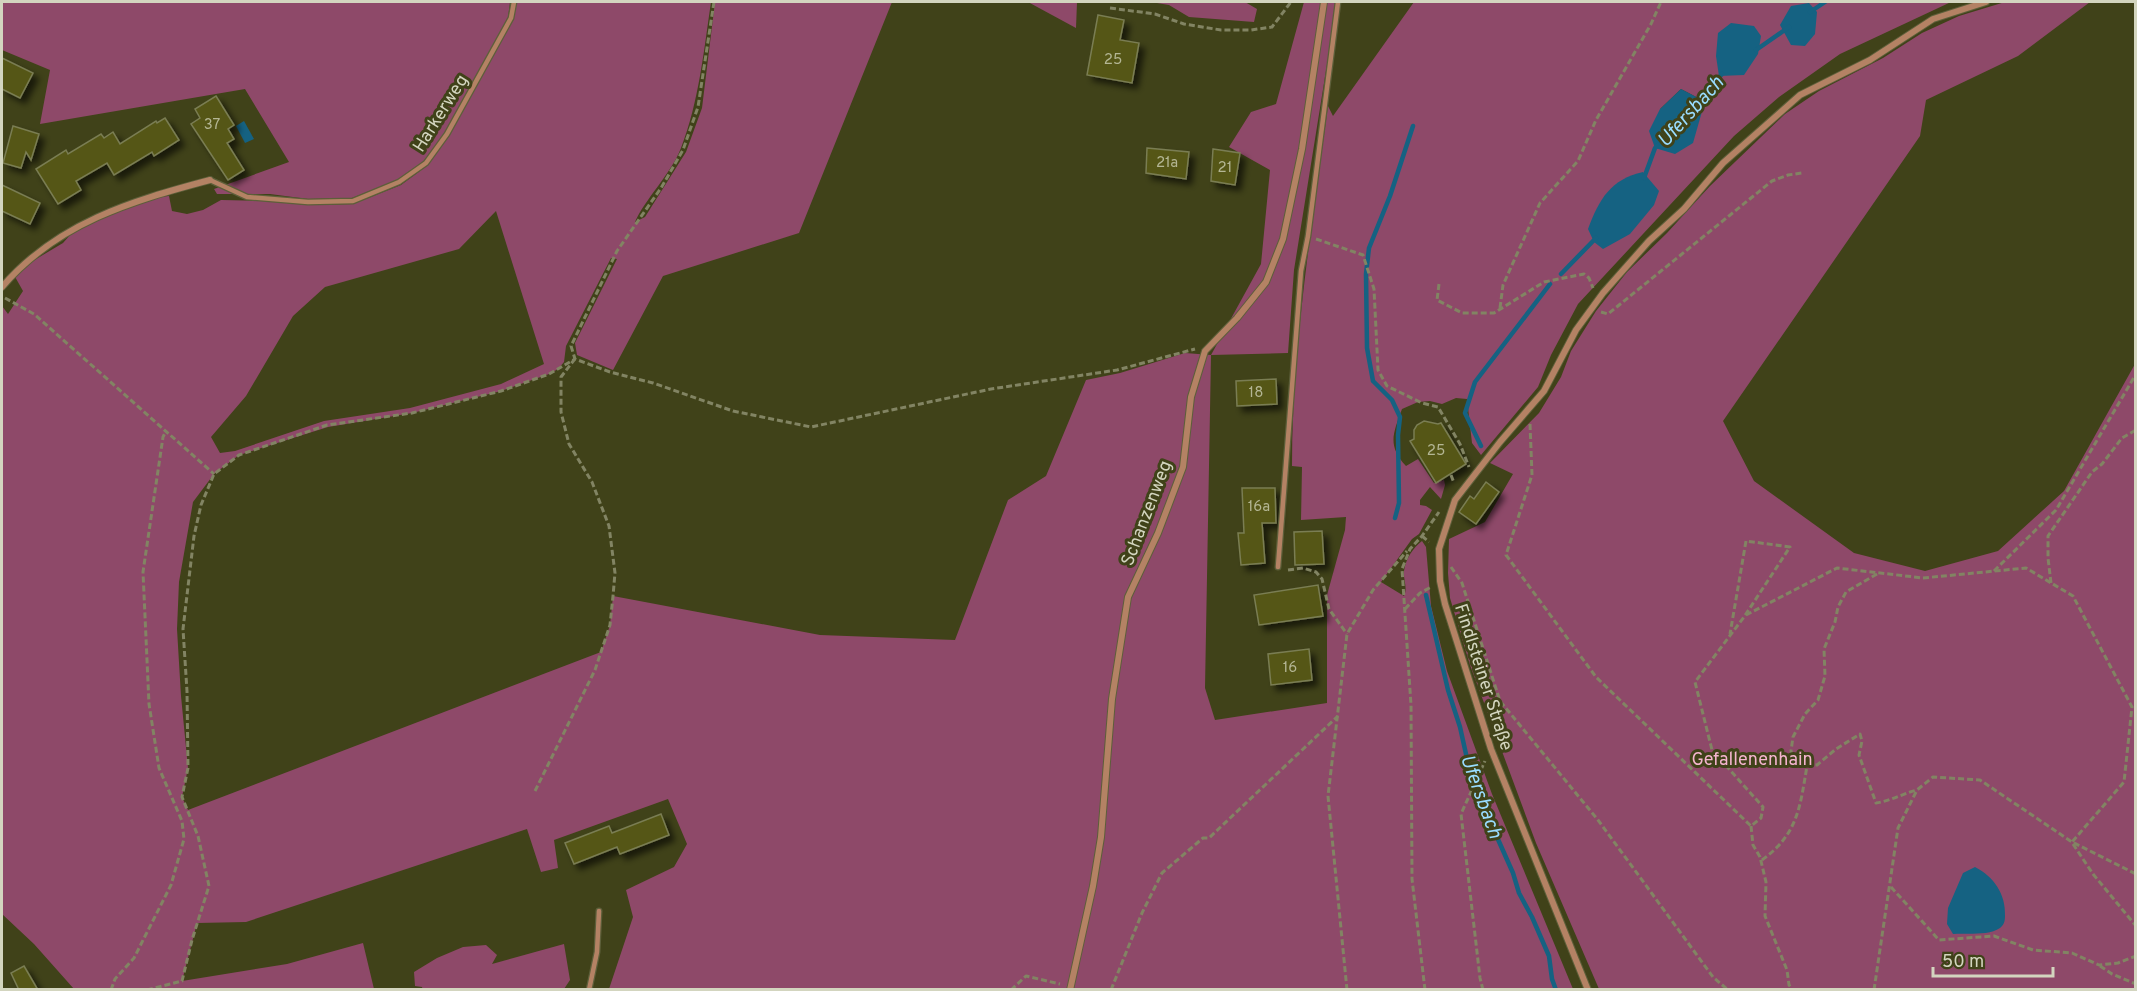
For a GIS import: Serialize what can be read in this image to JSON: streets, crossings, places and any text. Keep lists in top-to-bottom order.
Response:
{
  "streets": {
    "street": ["Schanzenweg", "Findlsteiner Straße"],
    "lane": ["Harkerweg"]
  },
  "water": ["Ufersbach"],
  "parks": ["Gefallenenhain"],
  "house_numbers": [
    "25",
    "37",
    "21a",
    "21",
    "18",
    "25",
    "16a",
    "16"
  ],
  "scale_bar": "50 m"
}
